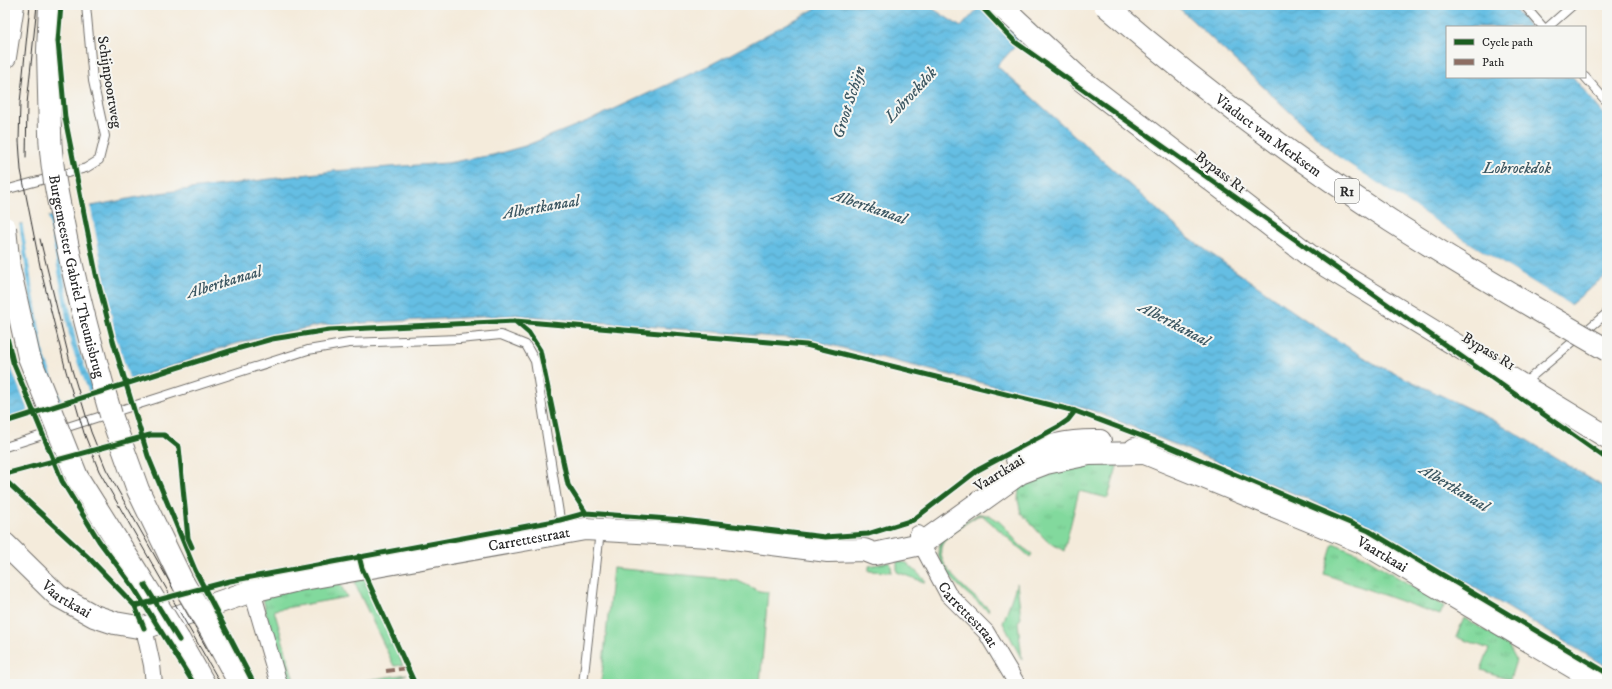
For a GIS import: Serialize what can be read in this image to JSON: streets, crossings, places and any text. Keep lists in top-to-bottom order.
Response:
{
  "streets": {
    "main road": [
      "Viaduct van Merksem",
      "Bypass R1",
      "R1",
      "Burgemeester Gabriel Theunisbrug",
      "Vaartkaai",
      "Carrettestraat"
    ],
    "lane": ["Schijnpoortweg"]
  },
  "crossings": [
    ["Vaartkaai", "Carrettestraat"]
  ],
  "water": ["Lobroekdok", "Groot Schijn", "Albertkanaal"],
  "legend": ["Cycle path", "Path"]
}
